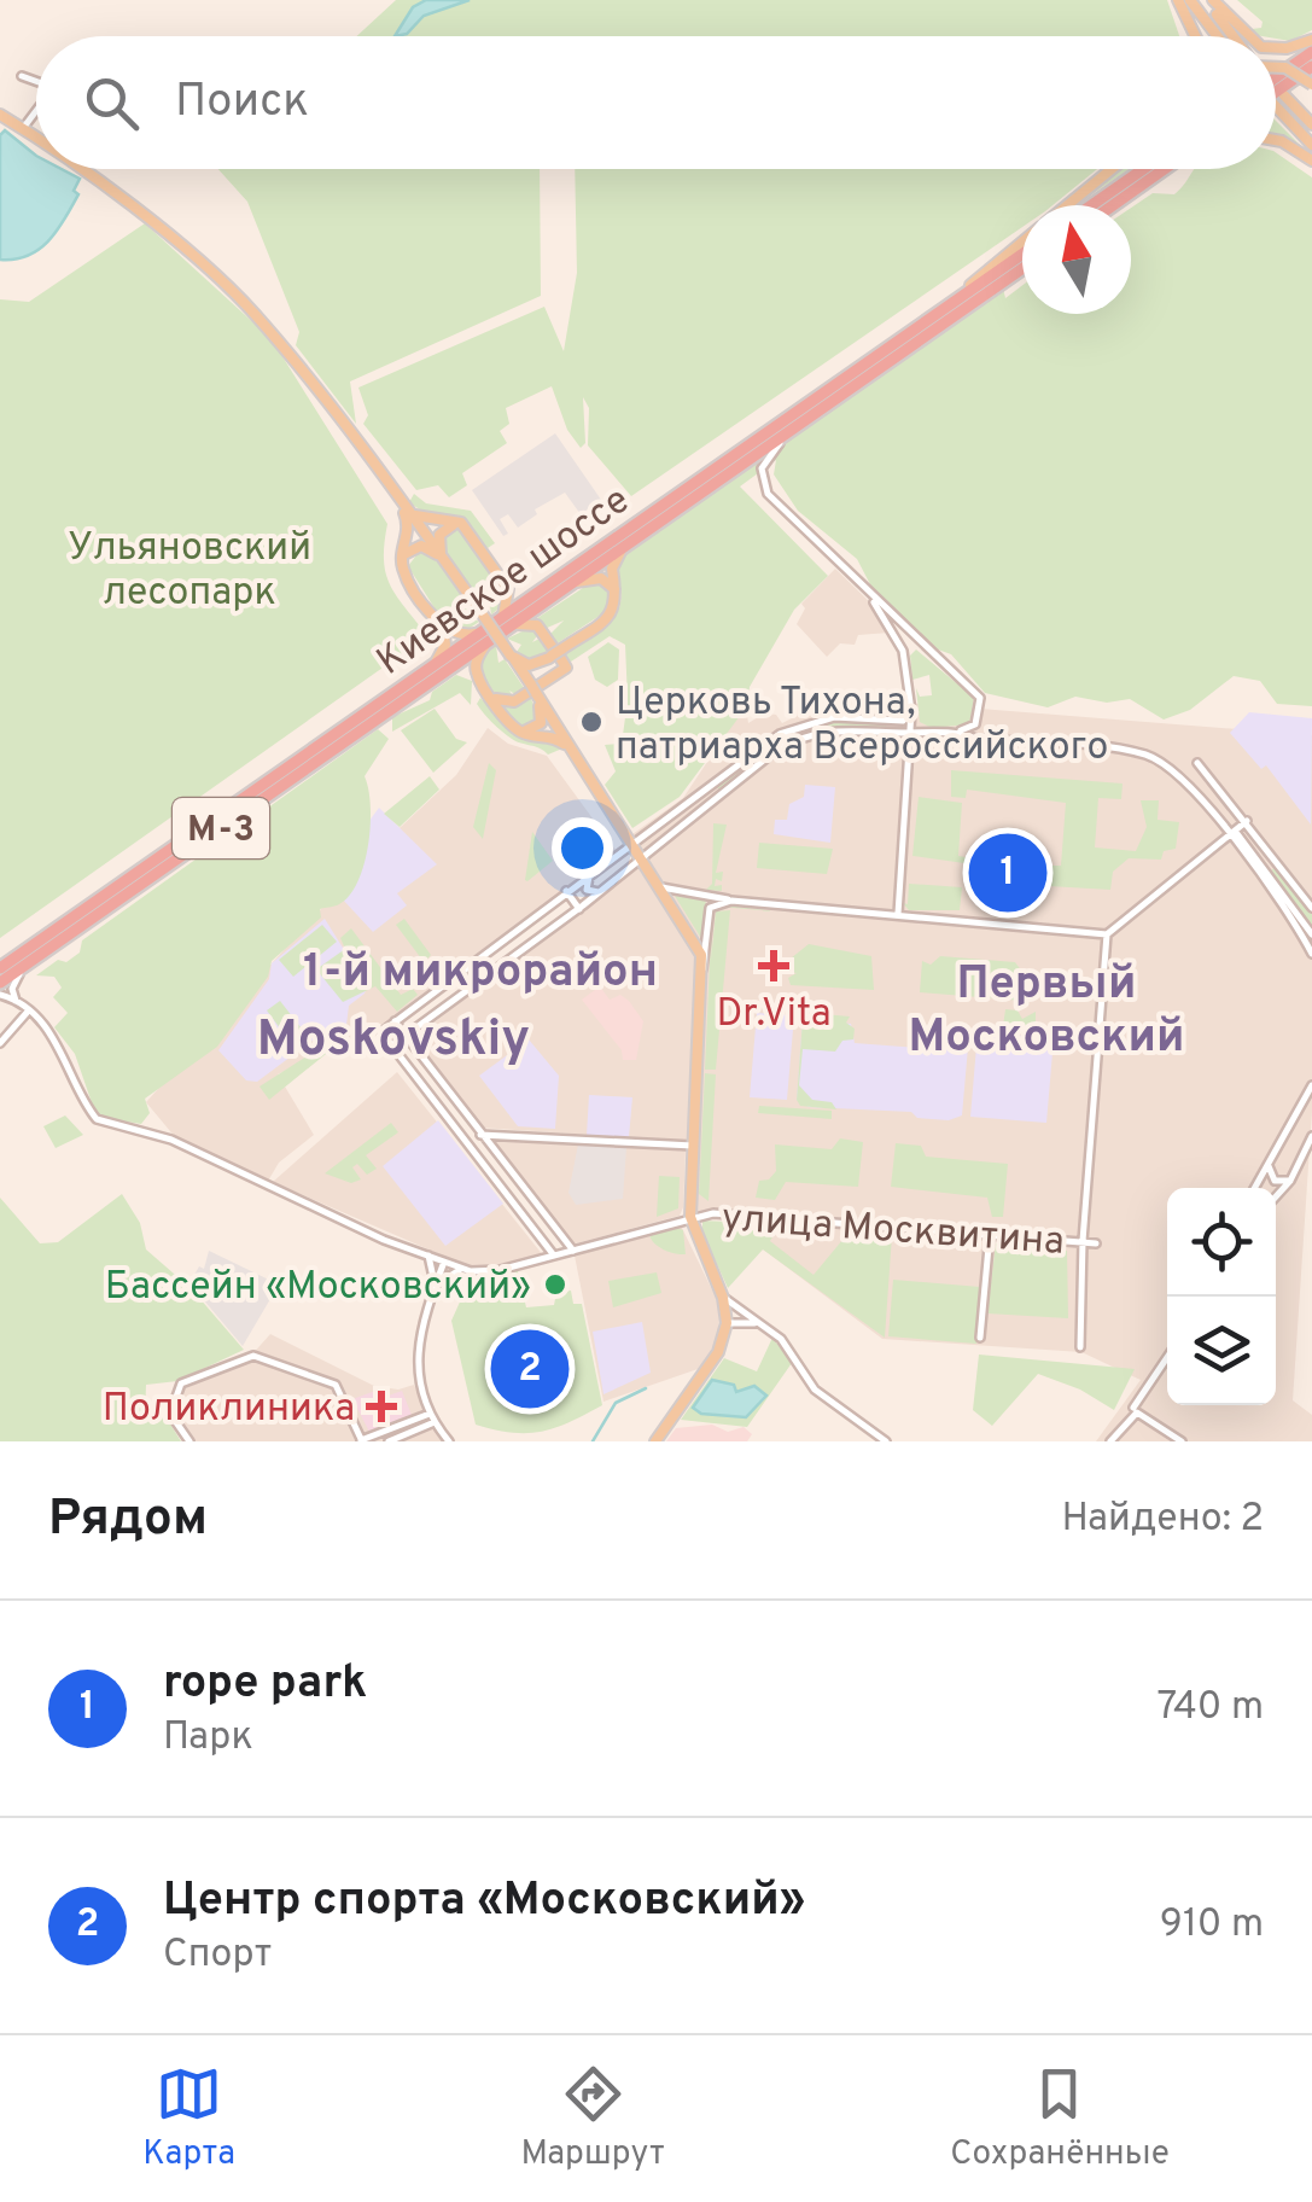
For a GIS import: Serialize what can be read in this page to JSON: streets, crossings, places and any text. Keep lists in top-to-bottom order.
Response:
{
  "streets": {
    "highway": ["Киевское шоссе", "М-3"],
    "street": ["улица Москвитина"]
  },
  "districts": ["1-й микрорайон", "Первый Московский", "Moskovskiy"],
  "parks": ["Ульяновский лесопарк"],
  "places": {
    "other": ["Церковь Тихона, патриарха Всероссийского", "Бассейн «Московский»"],
    "health": ["Dr.Vita", "Поликлиника"]
  },
  "north": "top",
  "page": {
    "search": "Поиск",
    "pins": ["1", "2"],
    "heading": ["Рядом", "Найдено: 2"],
    "list": [
      {
        "mark": "1",
        "name": "rope park",
        "note": "Парк",
        "value": "740 m"
      },
      {
        "mark": "2",
        "name": "Центр спорта «Московский»",
        "note": "Спорт",
        "value": "910 m"
      }
    ],
    "nav": ["Карта", "Маршрут", "Сохранённые"]
  }
}
